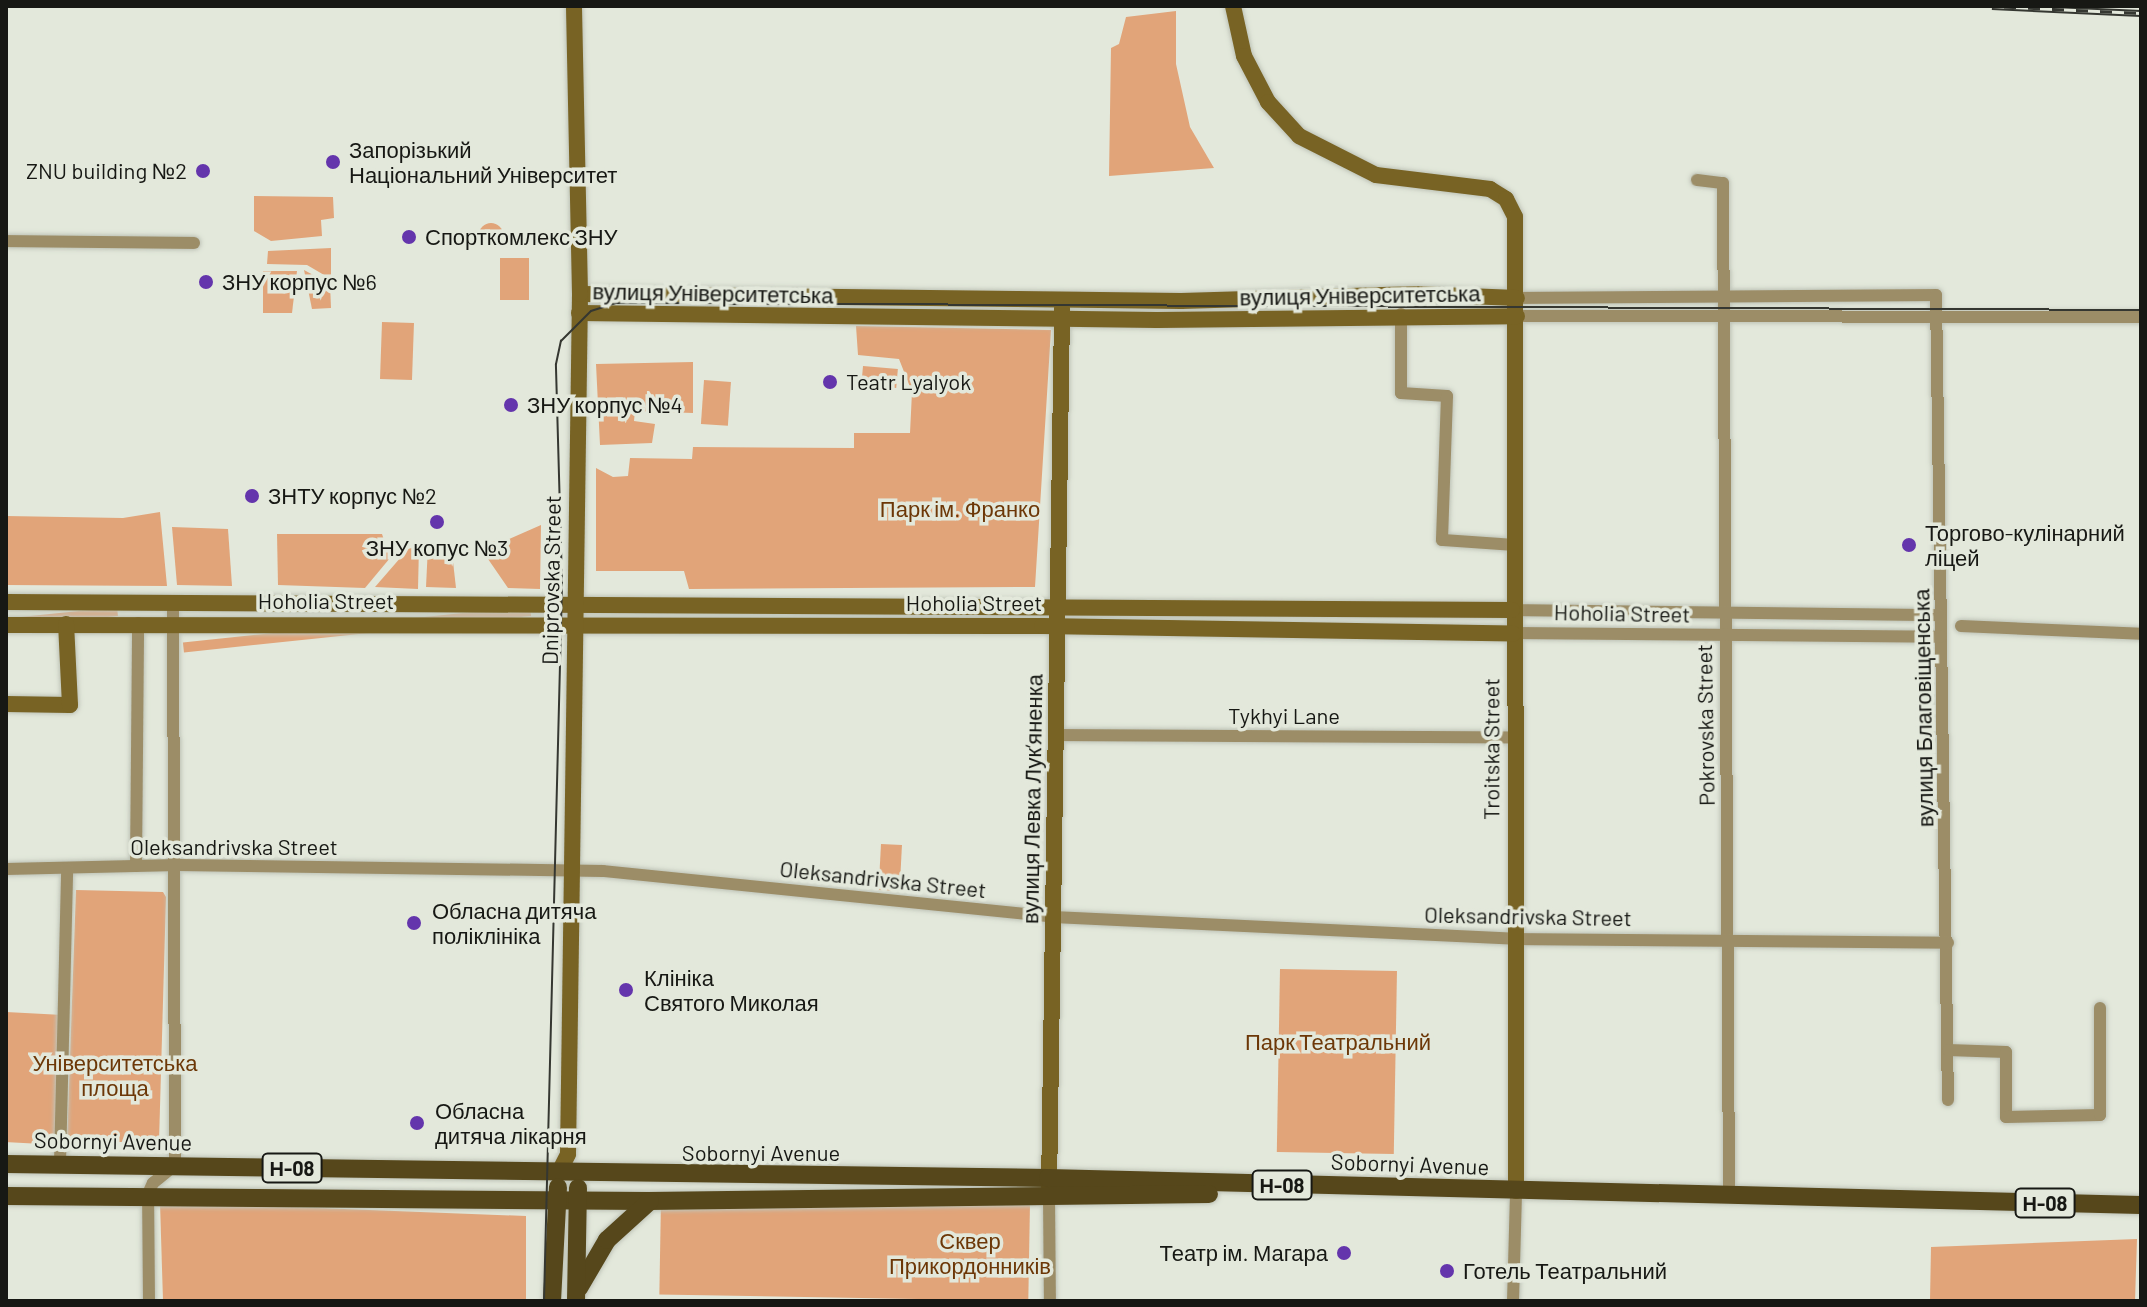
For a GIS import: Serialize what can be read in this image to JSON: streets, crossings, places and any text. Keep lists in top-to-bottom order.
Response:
{
  "streets": {
    "main road": ["Dniprovska Street", "Sobornyi Avenue", "Н-08"],
    "street": [
      "вулиця Університетська",
      "Hoholia Street",
      "вулиця Благовіщенська",
      "Tykhyi Lane",
      "Pokrovska Street",
      "Troitska Street",
      "вулиця Левка Лукʼяненка",
      "Oleksandrivska Street"
    ]
  },
  "crossings": [
    ["вулиця Університетська", "Dniprovska Street"],
    ["вулиця Університетська", "вулиця Благовіщенська"],
    ["вулиця Університетська", "Pokrovska Street"],
    ["вулиця Університетська", "Troitska Street"],
    ["вулиця Університетська", "вулиця Левка Лукʼяненка"],
    ["Dniprovska Street", "Hoholia Street"],
    ["Dniprovska Street", "Oleksandrivska Street"],
    ["Dniprovska Street", "Sobornyi Avenue"],
    ["Hoholia Street", "вулиця Благовіщенська"],
    ["Hoholia Street", "Pokrovska Street"],
    ["Hoholia Street", "Troitska Street"],
    ["Hoholia Street", "вулиця Левка Лукʼяненка"],
    ["вулиця Благовіщенська", "Oleksandrivska Street"],
    ["Tykhyi Lane", "Troitska Street"],
    ["Tykhyi Lane", "вулиця Левка Лукʼяненка"],
    ["Pokrovska Street", "Oleksandrivska Street"],
    ["Pokrovska Street", "Sobornyi Avenue"],
    ["Troitska Street", "Oleksandrivska Street"],
    ["Troitska Street", "Sobornyi Avenue"],
    ["вулиця Левка Лукʼяненка", "Oleksandrivska Street"],
    ["вулиця Левка Лукʼяненка", "Sobornyi Avenue"]
  ],
  "parks": [
    "Парк ім. Франко",
    "Парк Театральний",
    "Університетська площа",
    "Сквер Прикордонників"
  ],
  "places": [
    "Запорізький Національний Університет",
    "ZNU building №2",
    "Спорткомлекс ЗНУ",
    "ЗНУ корпус №6",
    "Teatr Lyalyok",
    "ЗНУ корпус №4",
    "ЗНТУ корпус №2",
    "ЗНУ копус №3",
    "Торгово-кулінарний ліцей",
    "Обласна дитяча поліклініка",
    "Клініка Святого Миколая",
    "Обласна дитяча лікарня",
    "Театр ім. Магара",
    "Готель Театральний"
  ]
}
